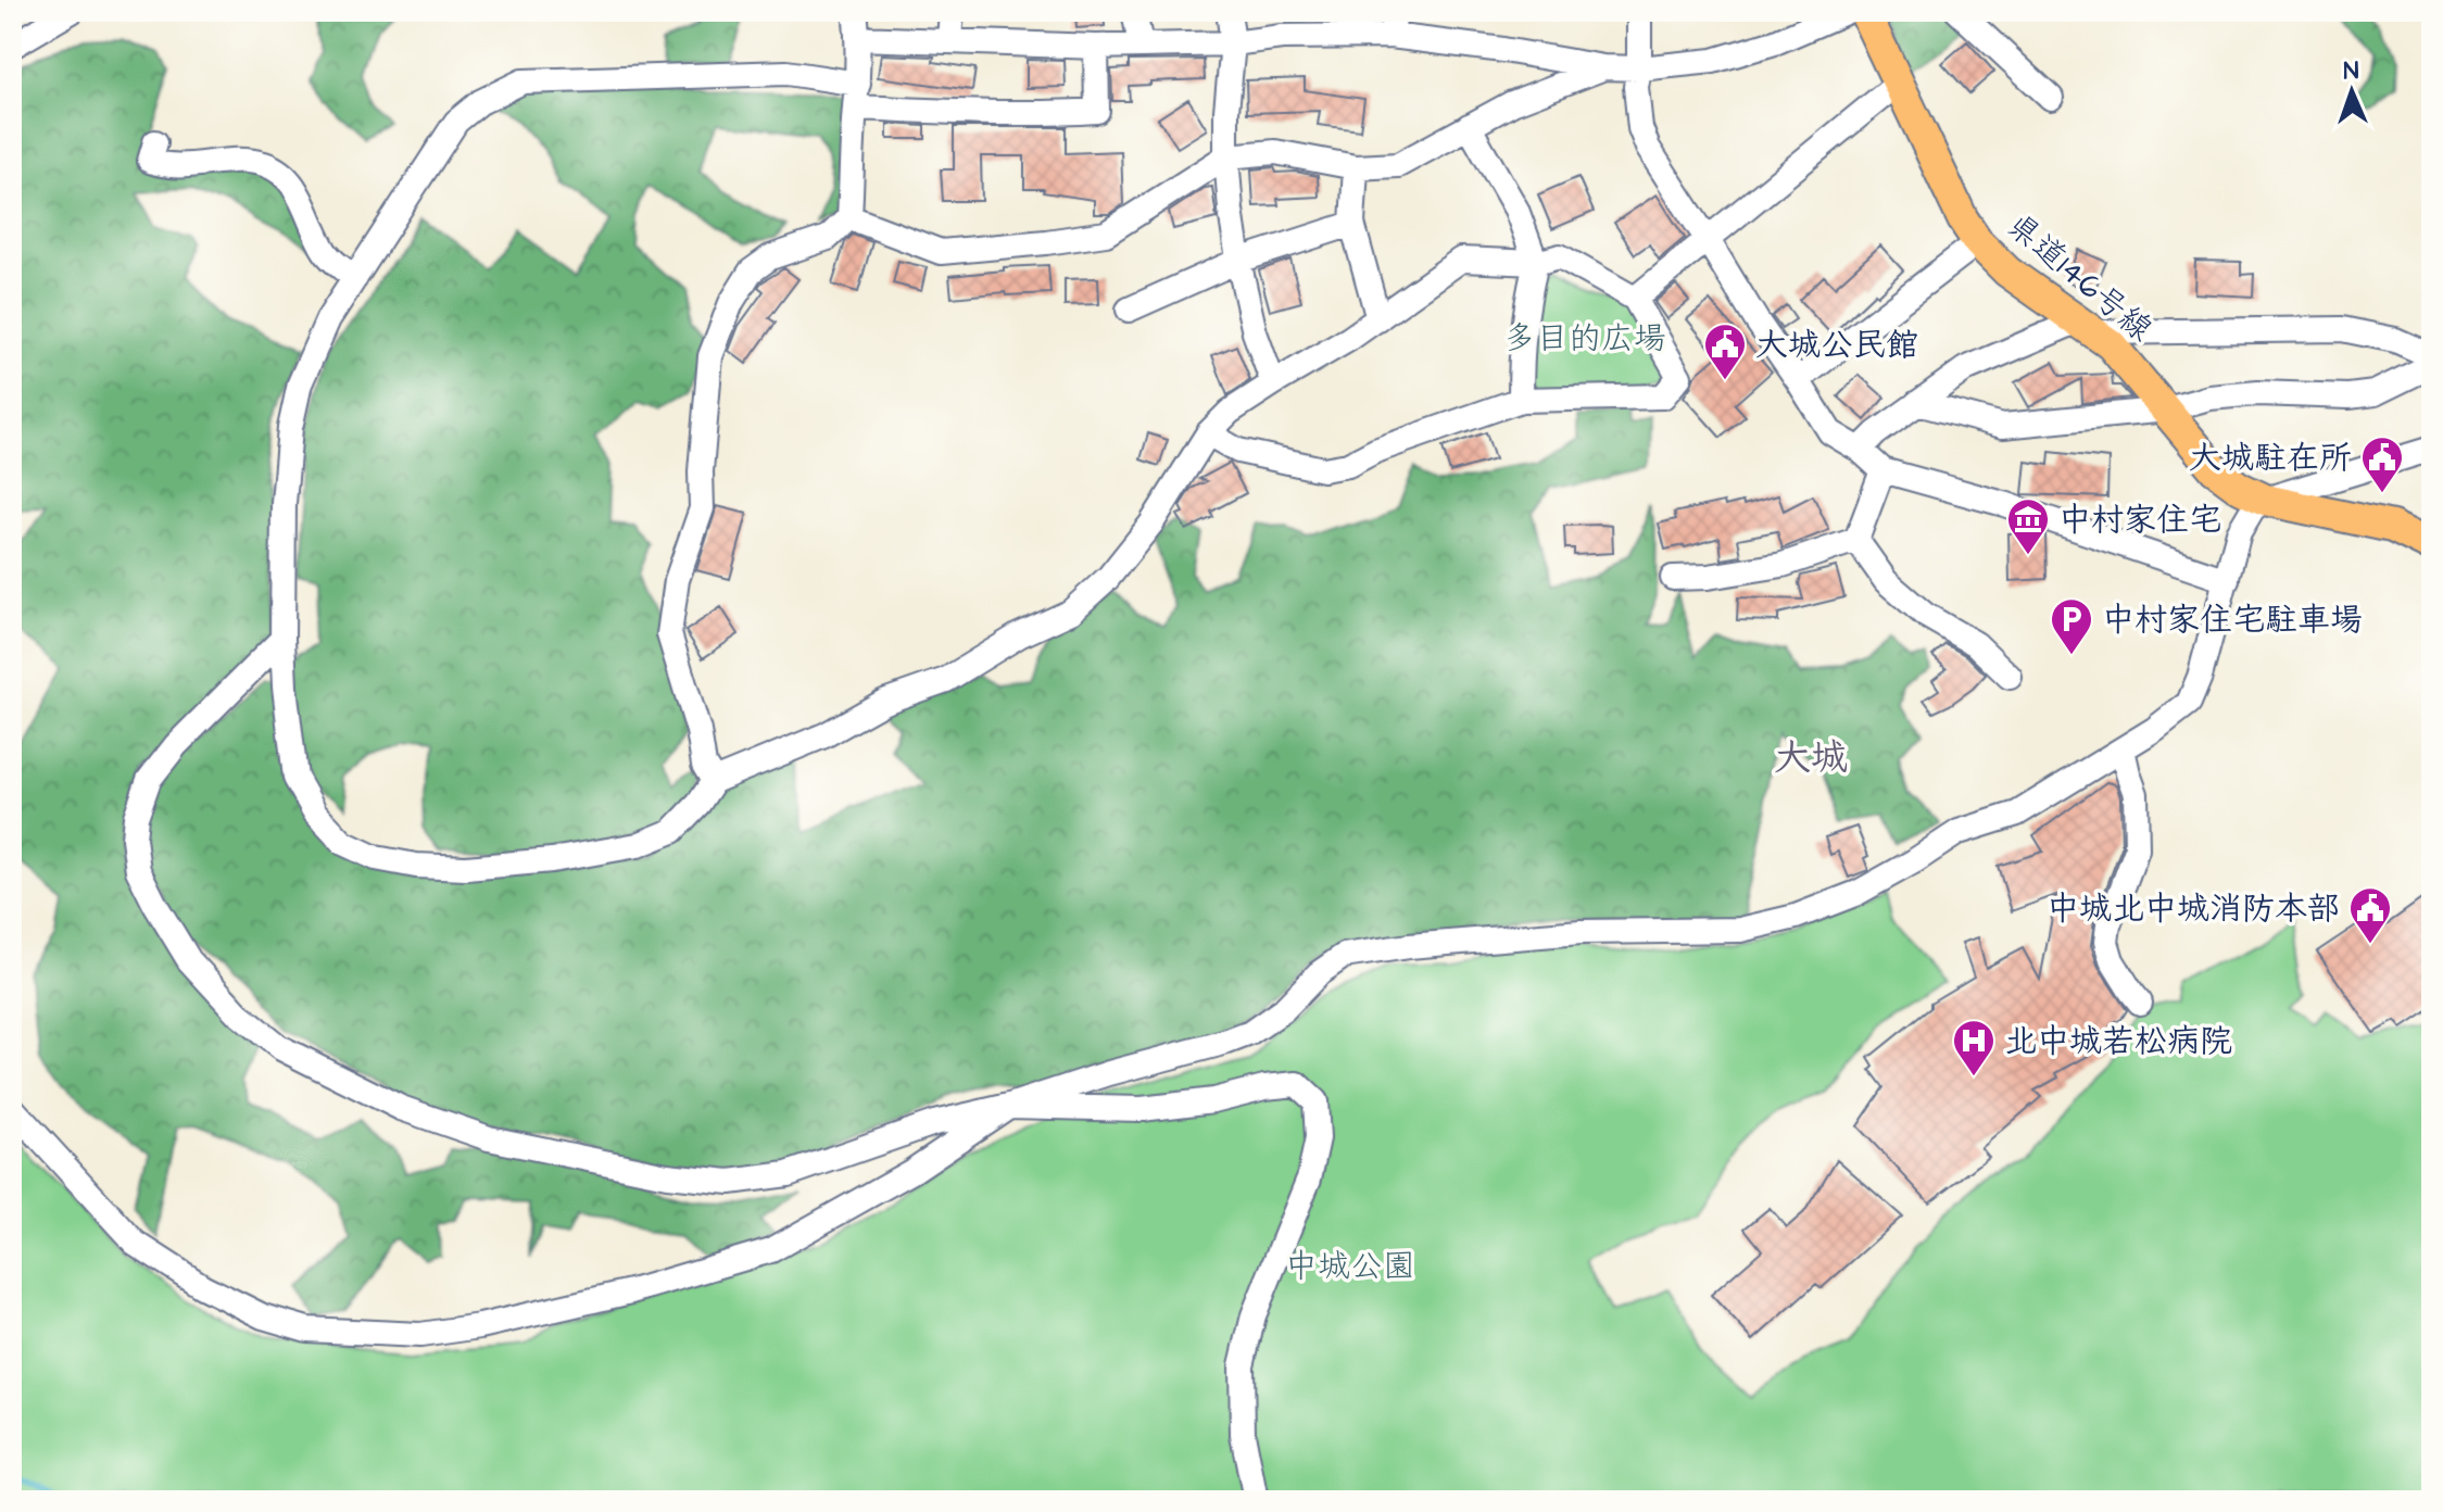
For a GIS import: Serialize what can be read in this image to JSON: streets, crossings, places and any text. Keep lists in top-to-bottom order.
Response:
{
  "streets": {
    "main road": ["県道146号線"]
  },
  "districts": ["大城"],
  "parks": ["多目的広場", "中城公園"],
  "places": {
    "public building": ["大城公民館", "大城駐在所", "中城北中城消防本部"],
    "museum": ["中村家住宅"],
    "parking": ["中村家住宅駐車場"],
    "hospital": ["北中城若松病院"]
  },
  "north": "top"
}
